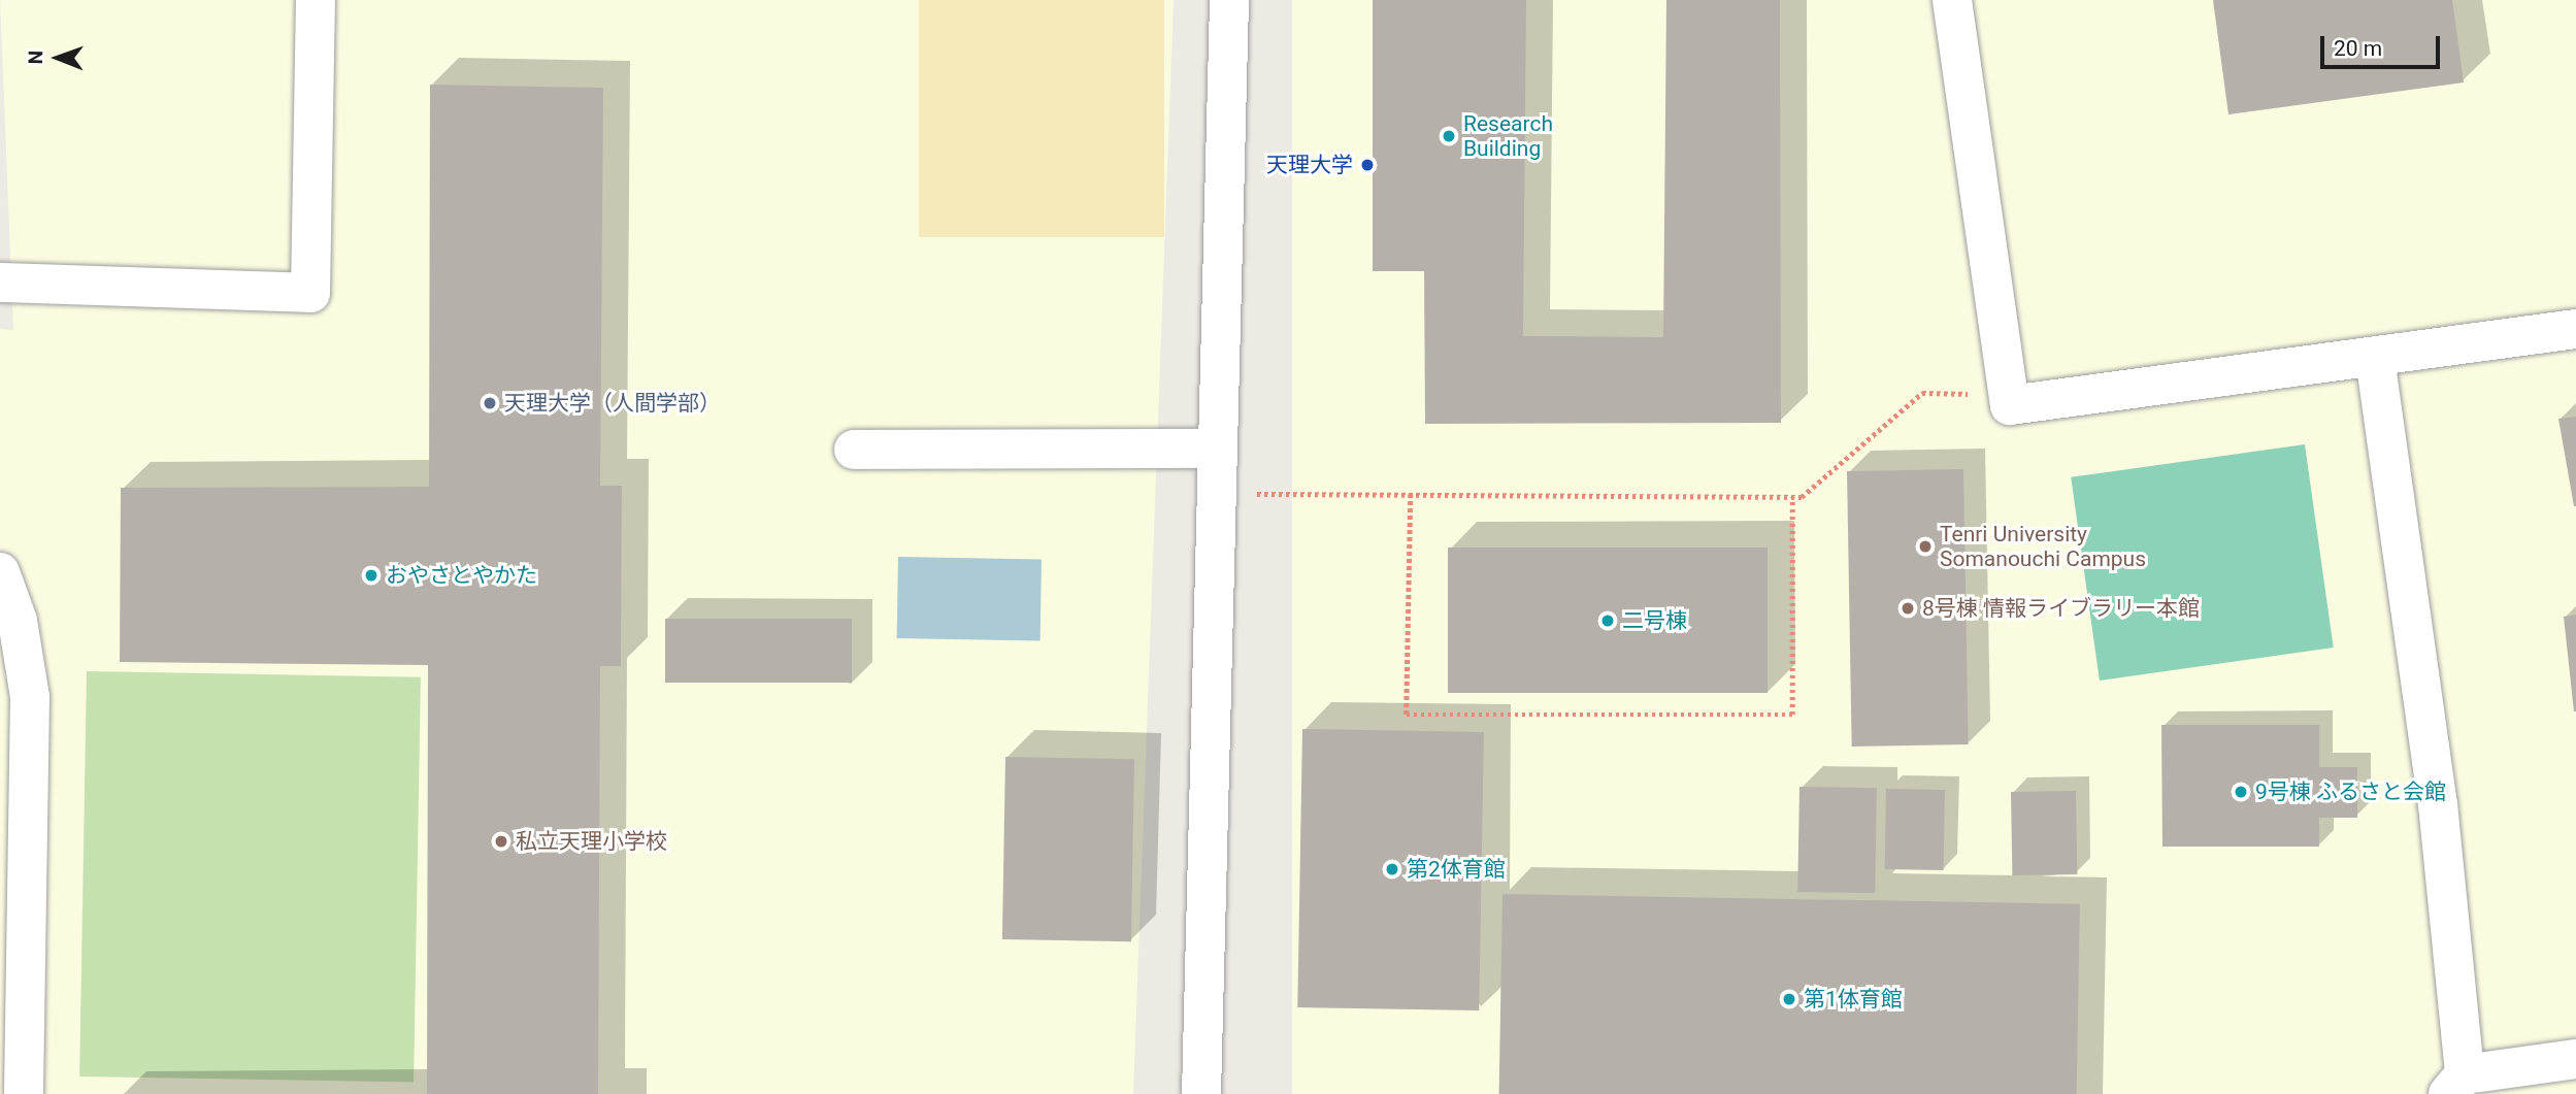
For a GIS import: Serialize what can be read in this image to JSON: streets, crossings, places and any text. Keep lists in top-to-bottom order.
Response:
{
  "places": [
    "Research Building",
    "天理大学",
    "天理大学（人間学部）",
    "Tenri University Somanouchi Campus",
    "おやさとやかた",
    "8号棟 情報ライブラリー本館",
    "二号棟",
    "9号棟 ふるさと会館",
    "私立天理小学校",
    "第2体育館",
    "第1体育館"
  ],
  "scale_bar": "20 m",
  "north": "left"
}
